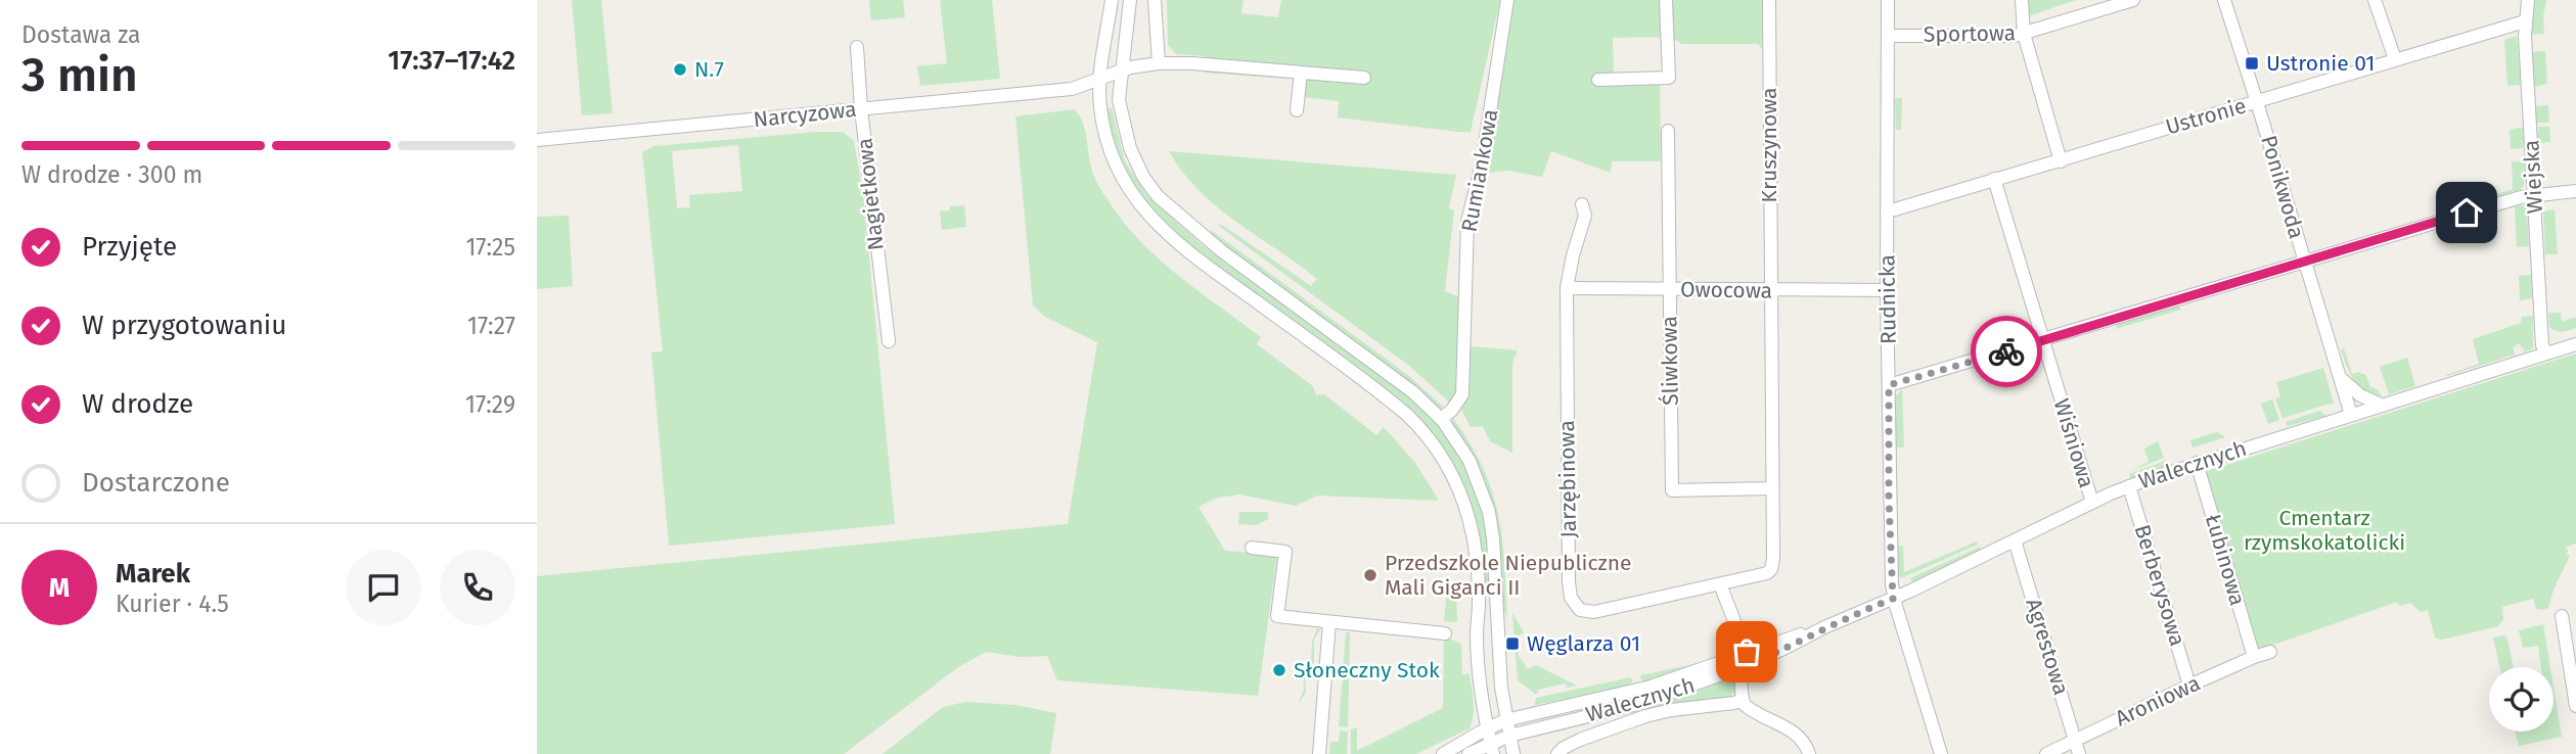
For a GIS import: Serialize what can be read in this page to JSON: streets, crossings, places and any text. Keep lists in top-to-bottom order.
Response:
{
  "streets": {
    "street": [
      "Sportowa",
      "Narcyzowa",
      "Ustronie",
      "Kruszynowa",
      "Rumiankowa",
      "Wiejska",
      "Ponikwoda",
      "Nagietkowa",
      "Owocowa",
      "Rudnicka",
      "Śliwkowa",
      "Wiśniowa",
      "Walecznych",
      "Jarzębinowa",
      "Łubinowa",
      "Berberysowa",
      "Agrestowa",
      "Aroniowa"
    ]
  },
  "crossings": [
    ["Sportowa", "Rudnicka"],
    ["Narcyzowa", "Nagietkowa"],
    ["Ustronie", "Wiejska"],
    ["Ustronie", "Ponikwoda"],
    ["Ustronie", "Rudnicka"],
    ["Ustronie", "Wiśniowa"],
    ["Kruszynowa", "Owocowa"],
    ["Kruszynowa", "Jarzębinowa"],
    ["Wiejska", "Walecznych"],
    ["Ponikwoda", "Walecznych"],
    ["Owocowa", "Rudnicka"],
    ["Owocowa", "Śliwkowa"],
    ["Owocowa", "Jarzębinowa"],
    ["Rudnicka", "Walecznych"],
    ["Śliwkowa", "Jarzębinowa"],
    ["Wiśniowa", "Walecznych"],
    ["Walecznych", "Łubinowa"],
    ["Walecznych", "Berberysowa"],
    ["Walecznych", "Agrestowa"],
    ["Łubinowa", "Aroniowa"],
    ["Berberysowa", "Aroniowa"],
    ["Agrestowa", "Aroniowa"]
  ],
  "parks": ["Cmentarz rzymskokatolicki"],
  "places": {
    "transit": ["Ustronie 01", "Węglarza 01"],
    "other": ["N.7", "Przedszkole Niepubliczne Mali Giganci II", "Słoneczny Stok"]
  },
  "page": {
    "heading": ["3 min", "Dostawa za", "17:37–17:42"],
    "panel": ["Marek", "Kurier · 4.5"],
    "bar": "W drodze · 300 m",
    "list": [
      ["Przyjęte", "17:25"],
      ["W przygotowaniu", "17:27"],
      ["W drodze", "17:29"],
      "Dostarczone"
    ],
    "round": "M"
  }
}
